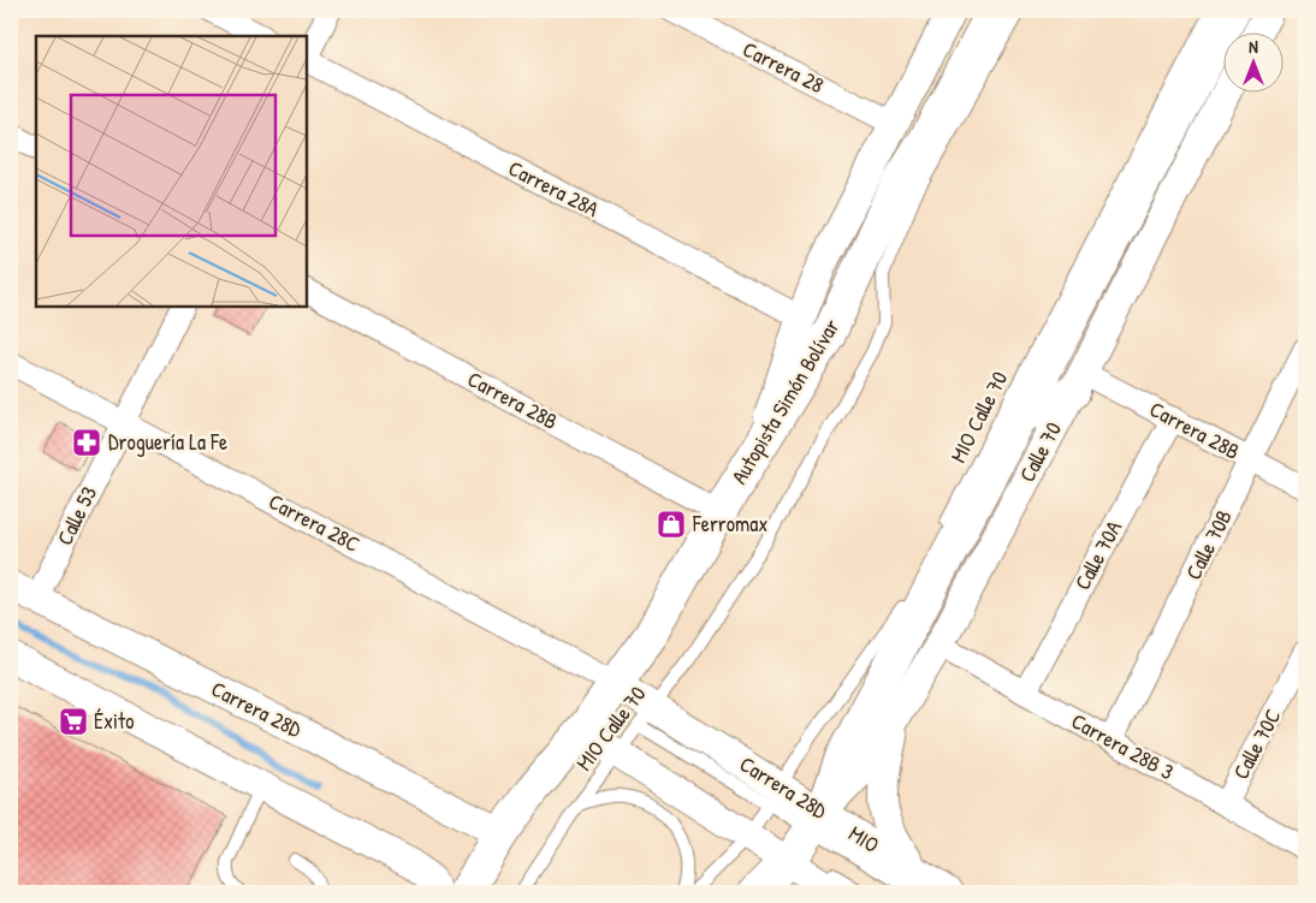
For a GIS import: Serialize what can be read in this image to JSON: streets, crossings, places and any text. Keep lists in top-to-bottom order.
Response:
{
  "streets": {
    "highway": ["Autopista Simón Bolívar"],
    "street": [
      "Carrera 28",
      "Carrera 28A",
      "Carrera 28B",
      "Calle 70",
      "Calle 53",
      "Carrera 28C",
      "Calle 70B",
      "Calle 70A",
      "Carrera 28D",
      "Calle 70C",
      "Carrera 28B 3"
    ],
    "lane": ["MIO Calle 70"]
  },
  "crossings": [
    ["Carrera 28B", "Autopista Simón Bolívar"],
    ["Carrera 28B", "Calle 70"],
    ["Carrera 28B", "Calle 70B"],
    ["Carrera 28B", "Calle 70A"],
    ["Autopista Simón Bolívar", "Carrera 28C"],
    ["Autopista Simón Bolívar", "Carrera 28D"],
    ["MIO Calle 70", "Carrera 28D"],
    ["Calle 70", "Carrera 28D"],
    ["Calle 70", "Carrera 28B 3"],
    ["Calle 53", "Carrera 28C"],
    ["Calle 53", "Carrera 28D"],
    ["Carrera 28C", "Carrera 28D"],
    ["Calle 70B", "Carrera 28B 3"],
    ["Calle 70A", "Carrera 28B 3"],
    ["Calle 70C", "Carrera 28B 3"]
  ],
  "places": {
    "pharmacy": ["Droguería La Fe"],
    "shop": ["Ferromax"],
    "supermarket": ["Éxito"]
  },
  "north": "top"
}
